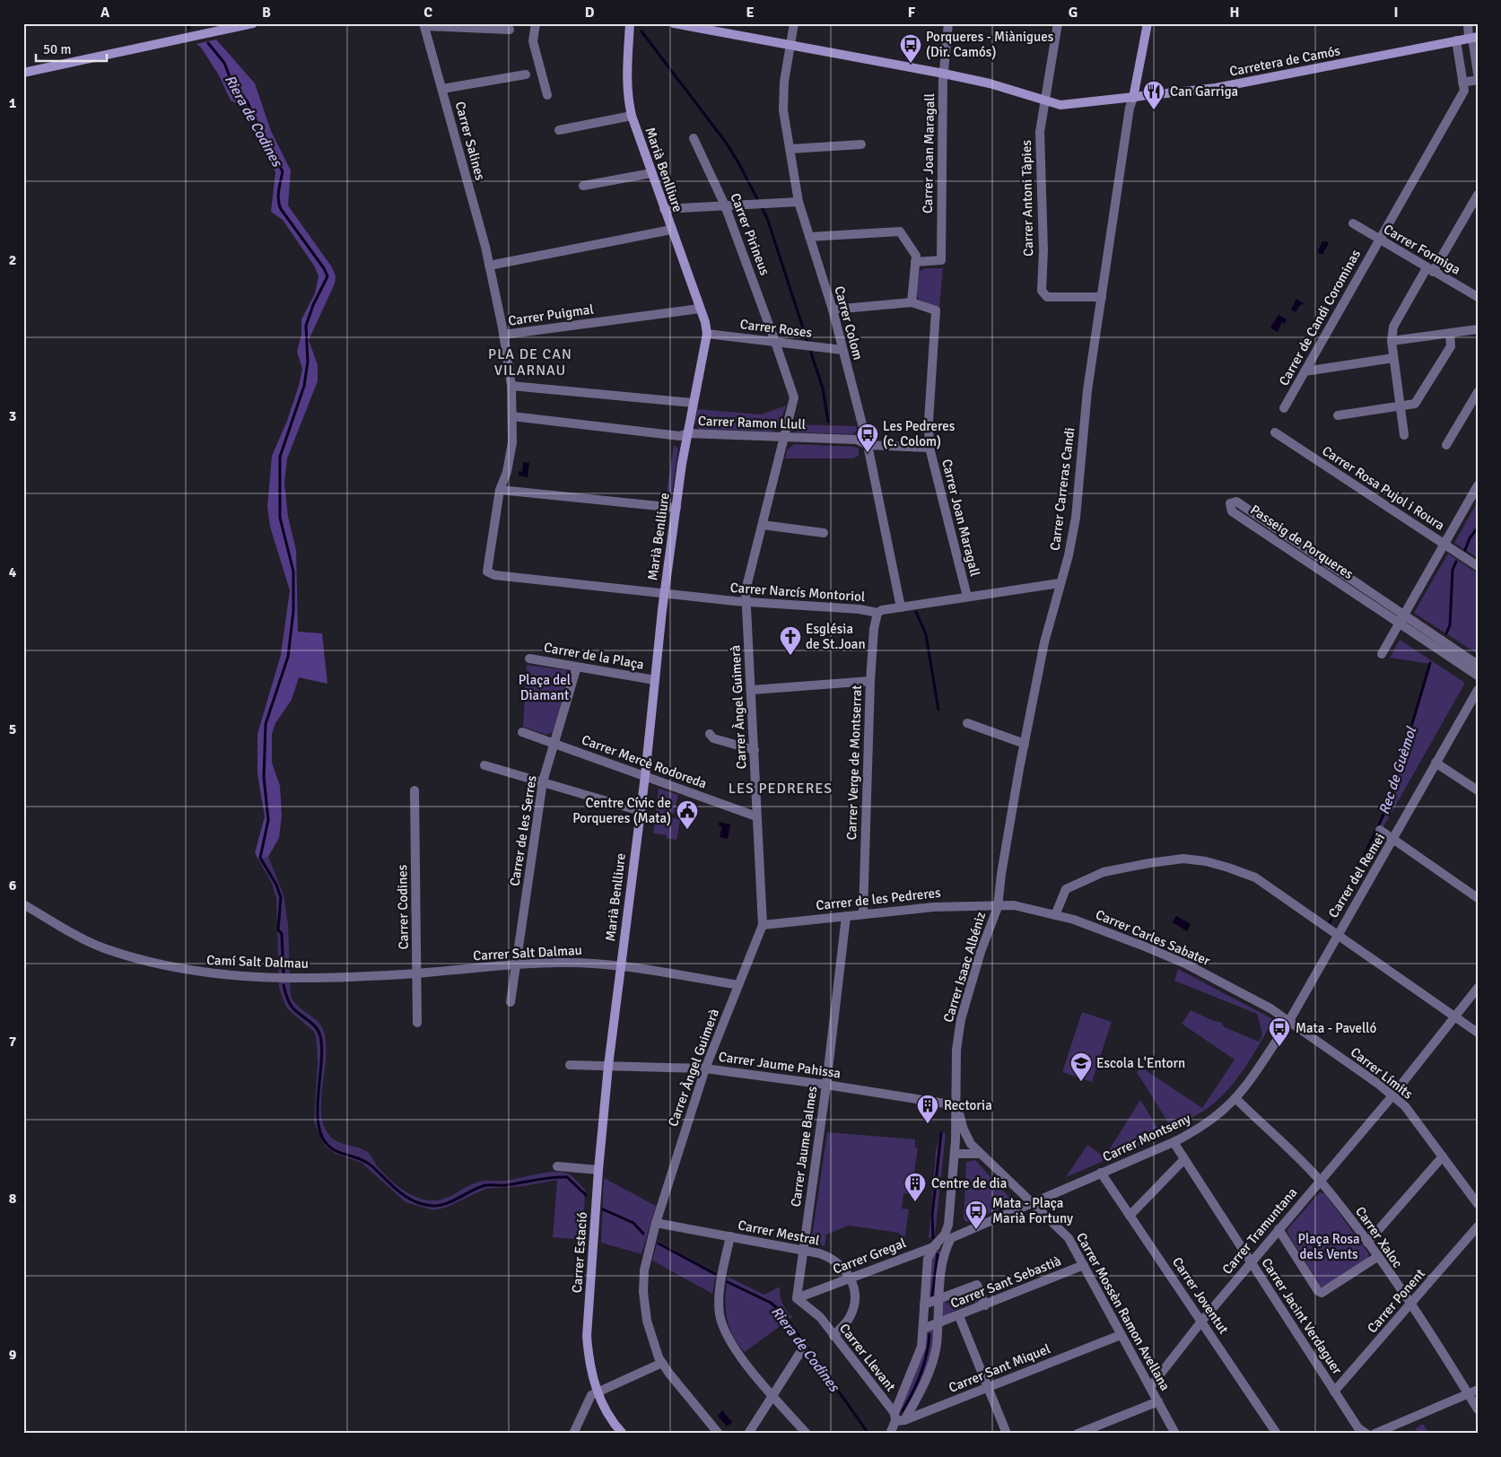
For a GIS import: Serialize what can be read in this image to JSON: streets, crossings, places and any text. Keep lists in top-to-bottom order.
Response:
{
  "streets": {
    "street": [
      "Carretera de Camós",
      "Carrer Salines",
      "Carrer Joan Maragall",
      "Marià Benlliure",
      "Carrer Antoni Tàpies",
      "Carrer Pirineus",
      "Carrer Formiga",
      "Carrer Puigmal",
      "Carrer de Candi Corominas",
      "Carrer Colom",
      "Carrer Roses",
      "Carrer Ramon Llull",
      "Carrer Rosa Pujol i Roura",
      "Carrer Carreras Candi",
      "Passeig de Porqueres",
      "Carrer Narcís Montoriol",
      "Carrer de la Plaça",
      "Carrer Àngel Guimerà",
      "Carrer Mercè Rodoreda",
      "Carrer Verge de Montserrat",
      "Carrer de les Serres",
      "Carrer del Remei",
      "Carrer de les Pedreres",
      "Carrer Codines",
      "Carrer Carles Sabater",
      "Carrer Salt Dalmau",
      "Camí Salt Dalmau",
      "Carrer Isaac Albéniz",
      "Carrer Jaume Pahissa",
      "Carrer Límits",
      "Carrer Montseny",
      "Carrer Jaume Balmes",
      "Carrer Tramuntana",
      "Carrer Mestral",
      "Carrer Xaloc",
      "Carrer Estació",
      "Carrer Gregal",
      "Carrer Sant Sebastià",
      "Carrer Joventut",
      "Carrer Ponent",
      "Carrer Mossèn Ramon Avellana",
      "Carrer Jacint Verdaguer",
      "Carrer Llevant",
      "Carrer Sant Miquel"
    ]
  },
  "crossings": [
    ["Carretera de Camós", "Carrer Joan Maragall"],
    ["Carretera de Camós", "Carrer Antoni Tàpies"],
    ["Carretera de Camós", "Carrer Colom"],
    ["Carretera de Camós", "Carrer Carreras Candi"],
    ["Carrer Salines", "Carrer Puigmal"],
    ["Carrer Salines", "Carrer Ramon Llull"],
    ["Carrer Salines", "Carrer Narcís Montoriol"],
    ["Carrer Joan Maragall", "Carrer Ramon Llull"],
    ["Carrer Joan Maragall", "Carrer Narcís Montoriol"],
    ["Marià Benlliure", "Carrer Puigmal"],
    ["Marià Benlliure", "Carrer Roses"],
    ["Marià Benlliure", "Carrer Ramon Llull"],
    ["Marià Benlliure", "Carrer Narcís Montoriol"],
    ["Marià Benlliure", "Carrer de la Plaça"],
    ["Marià Benlliure", "Carrer Mercè Rodoreda"],
    ["Marià Benlliure", "Carrer Salt Dalmau"],
    ["Marià Benlliure", "Carrer Jaume Pahissa"],
    ["Marià Benlliure", "Carrer Estació"],
    ["Carrer Antoni Tàpies", "Carrer Carreras Candi"],
    ["Carrer Pirineus", "Carrer Roses"],
    ["Carrer Pirineus", "Carrer Àngel Guimerà"],
    ["Carrer Formiga", "Carrer de Candi Corominas"],
    ["Carrer Colom", "Carrer Roses"],
    ["Carrer Colom", "Carrer Ramon Llull"],
    ["Carrer Colom", "Carrer Narcís Montoriol"],
    ["Carrer Roses", "Carrer Àngel Guimerà"],
    ["Carrer Ramon Llull", "Carrer Àngel Guimerà"],
    ["Carrer Carreras Candi", "Carrer Narcís Montoriol"],
    ["Carrer Carreras Candi", "Carrer de les Pedreres"],
    ["Carrer Carreras Candi", "Carrer Carles Sabater"],
    ["Carrer Carreras Candi", "Carrer Isaac Albéniz"],
    ["Carrer Narcís Montoriol", "Carrer Àngel Guimerà"],
    ["Carrer Narcís Montoriol", "Carrer Verge de Montserrat"],
    ["Carrer de la Plaça", "Carrer de les Serres"],
    ["Carrer Àngel Guimerà", "Carrer Mercè Rodoreda"],
    ["Carrer Àngel Guimerà", "Carrer de les Pedreres"],
    ["Carrer Àngel Guimerà", "Carrer Salt Dalmau"],
    ["Carrer Àngel Guimerà", "Carrer Jaume Pahissa"],
    ["Carrer Àngel Guimerà", "Carrer Mestral"],
    ["Carrer Mercè Rodoreda", "Carrer de les Serres"],
    ["Carrer Verge de Montserrat", "Carrer de les Pedreres"],
    ["Carrer de les Serres", "Carrer Salt Dalmau"],
    ["Carrer del Remei", "Carrer Montseny"],
    ["Carrer de les Pedreres", "Carrer Carles Sabater"],
    ["Carrer de les Pedreres", "Carrer Isaac Albéniz"],
    ["Carrer de les Pedreres", "Carrer Jaume Balmes"],
    ["Carrer Codines", "Carrer Salt Dalmau"],
    ["Carrer Carles Sabater", "Carrer Isaac Albéniz"],
    ["Carrer Carles Sabater", "Carrer Límits"],
    ["Carrer Carles Sabater", "Carrer Montseny"],
    ["Carrer Salt Dalmau", "Camí Salt Dalmau"],
    ["Carrer Isaac Albéniz", "Carrer Jaume Pahissa"],
    ["Carrer Isaac Albéniz", "Carrer Montseny"],
    ["Carrer Isaac Albéniz", "Carrer Gregal"],
    ["Carrer Isaac Albéniz", "Carrer Sant Sebastià"],
    ["Carrer Isaac Albéniz", "Carrer Mossèn Ramon Avellana"],
    ["Carrer Isaac Albéniz", "Carrer Llevant"],
    ["Carrer Isaac Albéniz", "Carrer Sant Miquel"],
    ["Carrer Jaume Pahissa", "Carrer Jaume Balmes"],
    ["Carrer Jaume Pahissa", "Carrer Estació"],
    ["Carrer Jaume Pahissa", "Carrer Mossèn Ramon Avellana"],
    ["Carrer Límits", "Carrer Montseny"],
    ["Carrer Límits", "Carrer Tramuntana"],
    ["Carrer Montseny", "Carrer Xaloc"],
    ["Carrer Montseny", "Carrer Joventut"],
    ["Carrer Montseny", "Carrer Mossèn Ramon Avellana"],
    ["Carrer Montseny", "Carrer Jacint Verdaguer"],
    ["Carrer Jaume Balmes", "Carrer Mestral"],
    ["Carrer Jaume Balmes", "Carrer Gregal"],
    ["Carrer Jaume Balmes", "Carrer Llevant"],
    ["Carrer Tramuntana", "Carrer Xaloc"],
    ["Carrer Tramuntana", "Carrer Joventut"],
    ["Carrer Tramuntana", "Carrer Mossèn Ramon Avellana"],
    ["Carrer Tramuntana", "Carrer Jacint Verdaguer"],
    ["Carrer Mestral", "Carrer Gregal"],
    ["Carrer Xaloc", "Carrer Ponent"],
    ["Carrer Gregal", "Carrer Llevant"],
    ["Carrer Sant Sebastià", "Carrer Mossèn Ramon Avellana"],
    ["Carrer Ponent", "Carrer Jacint Verdaguer"],
    ["Carrer Mossèn Ramon Avellana", "Carrer Sant Miquel"],
    ["Carrer Llevant", "Carrer Sant Miquel"]
  ],
  "districts": ["PLA DE CAN VILARNAU", "LES PEDRERES"],
  "water": ["Riera de Codines", "Rec de Guèmol"],
  "parks": ["Plaça del Diamant", "Plaça Rosa dels Vents"],
  "places": {
    "bus stop": [
      "Porqueres - Miànigues (Dir. Camós)",
      "Les Pedreres (c. Colom)",
      "Mata - Pavelló",
      "Mata - Plaça Marià Fortuny"
    ],
    "restaurant": ["Can Garriga"],
    "church": ["Església de St.Joan"],
    "public building": ["Centre Cívic de Porqueres (Mata)"],
    "school or university": ["Escola L'Entorn"],
    "building": ["Rectoria", "Centre de dia"]
  },
  "scale_bar": "50 m",
  "grid": {
    "columns": [
      "A",
      "B",
      "C",
      "D",
      "E",
      "F",
      "G",
      "H",
      "I"
    ],
    "rows": [
      "1",
      "2",
      "3",
      "4",
      "5",
      "6",
      "7",
      "8",
      "9"
    ]
  }
}
